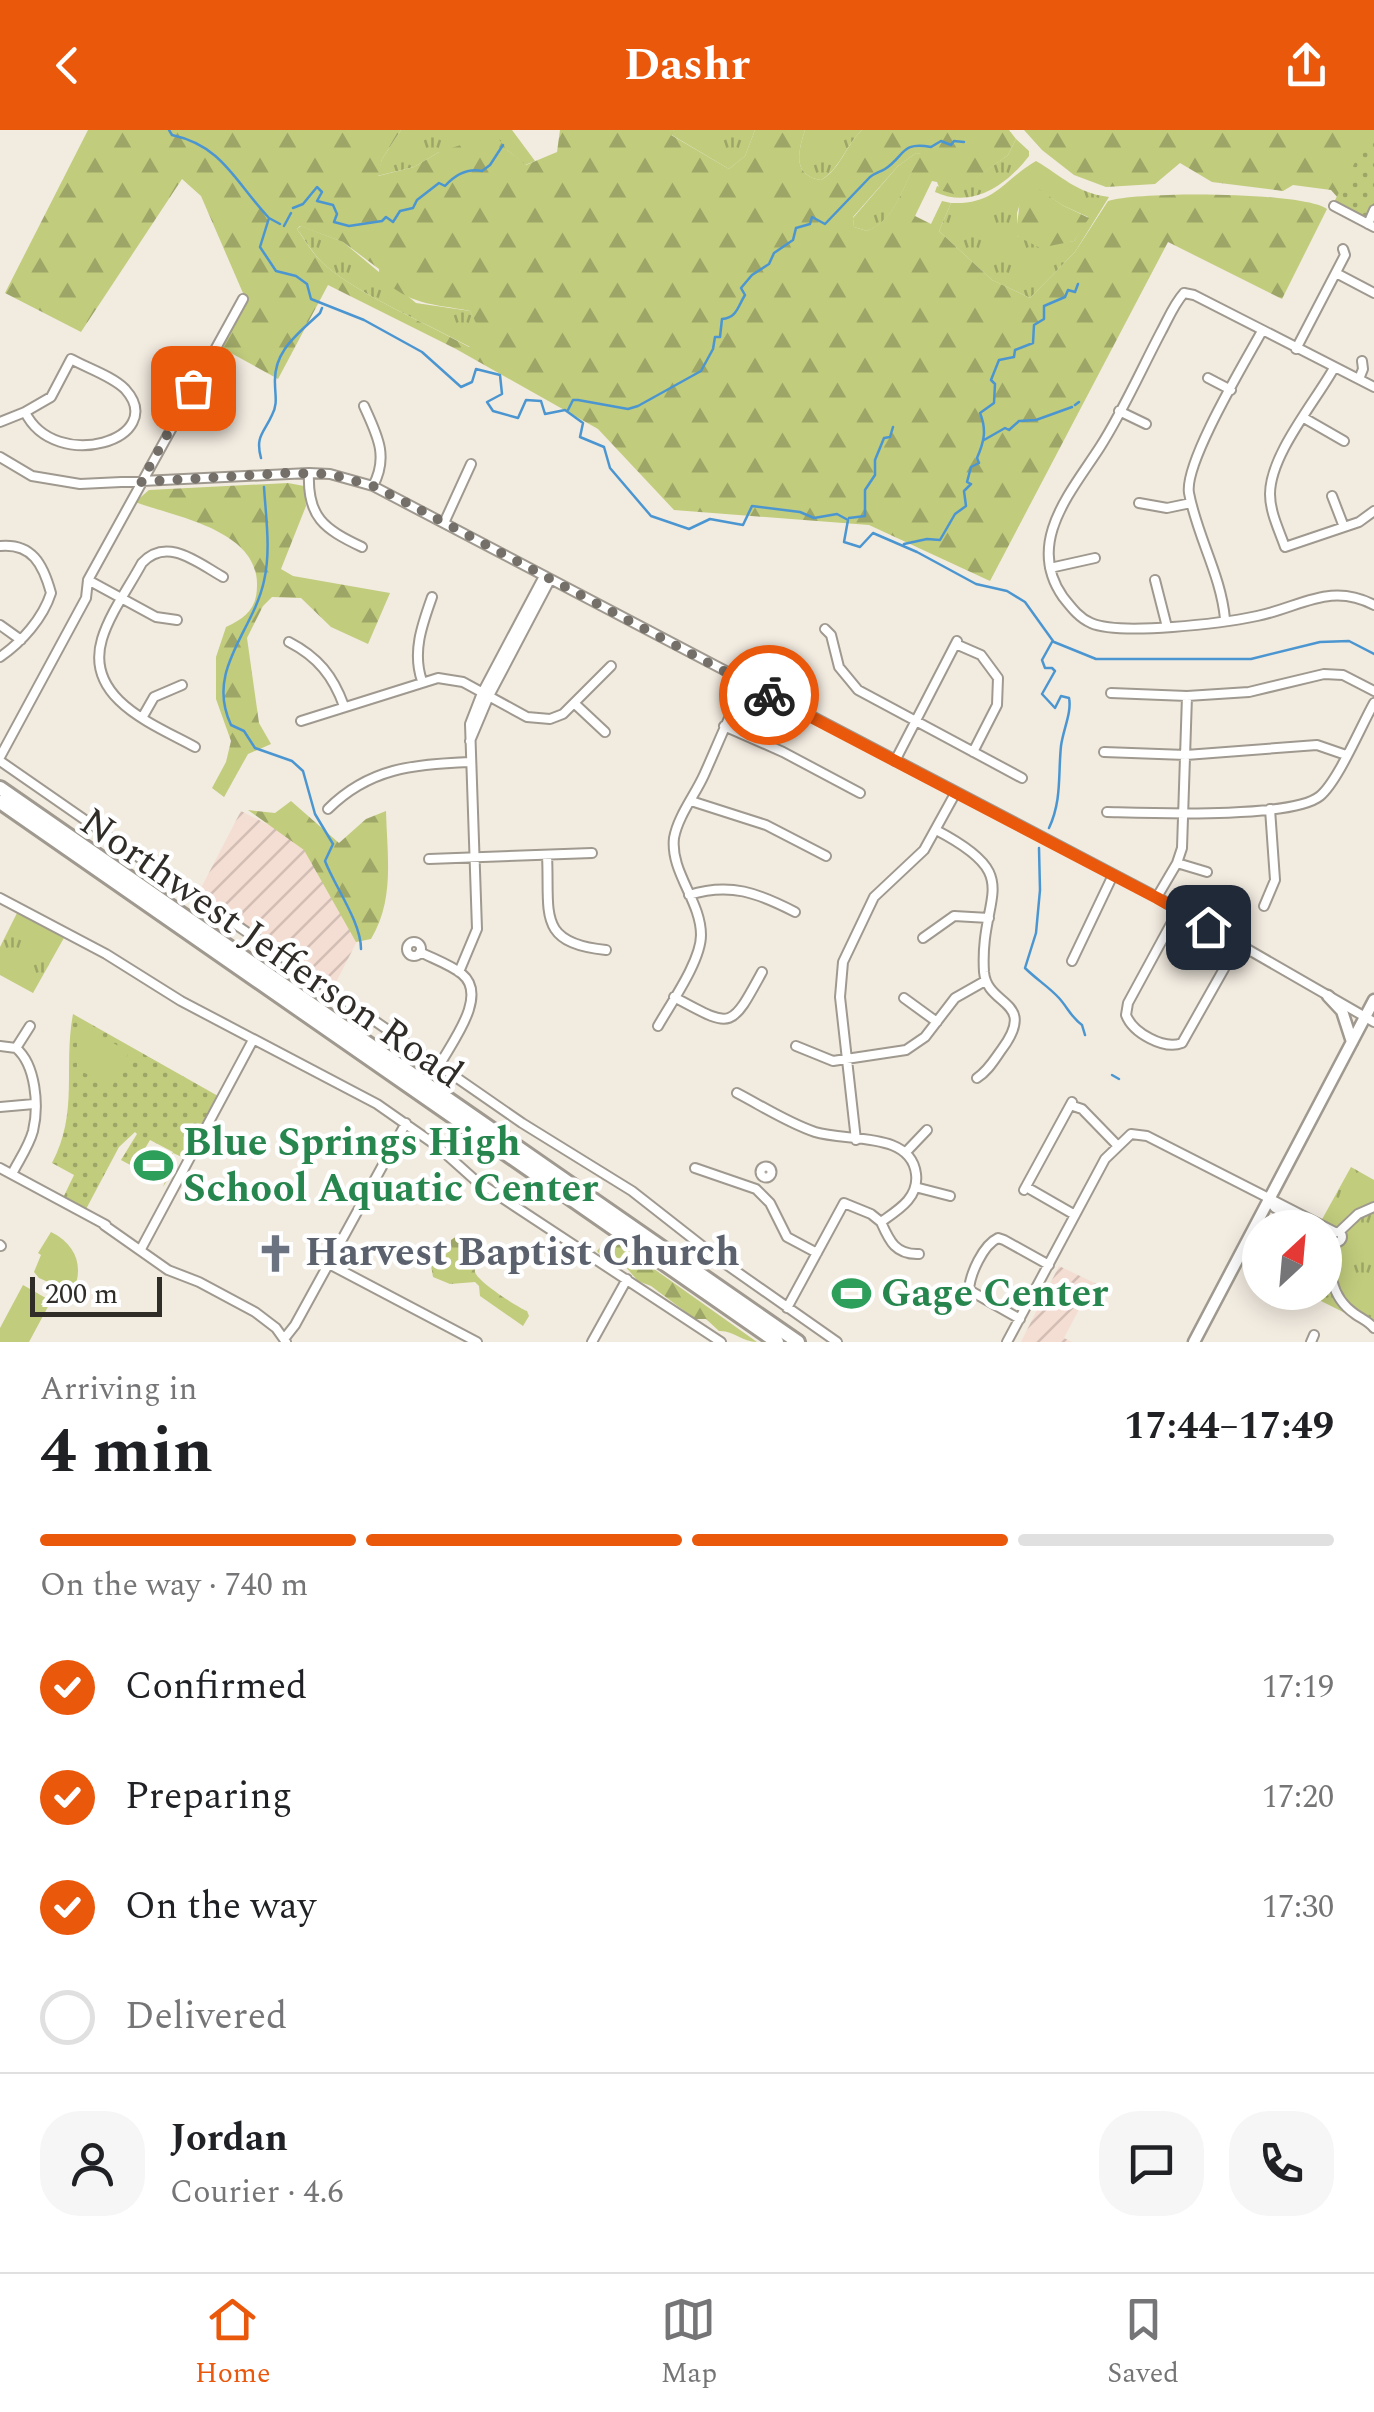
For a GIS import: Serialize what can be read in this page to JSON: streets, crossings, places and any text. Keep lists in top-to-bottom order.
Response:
{
  "streets": {
    "street": ["Northwest Jefferson Road"]
  },
  "places": {
    "sports": ["Blue Springs High School Aquatic Center", "Gage Center"],
    "church": ["Harvest Baptist Church"]
  },
  "scale_bar": "200 m",
  "north": "top right",
  "page": {
    "header": "Dashr",
    "scale": "200 m",
    "heading": ["4 min", "Arriving in", "17:44–17:49"],
    "panel": ["Jordan", "Courier · 4.6"],
    "bar": "On the way · 740 m",
    "list": [
      ["Confirmed", "17:19"],
      ["Preparing", "17:20"],
      ["On the way", "17:30"],
      "Delivered"
    ],
    "tabs": ["Home", "Map", "Saved"]
  }
}
